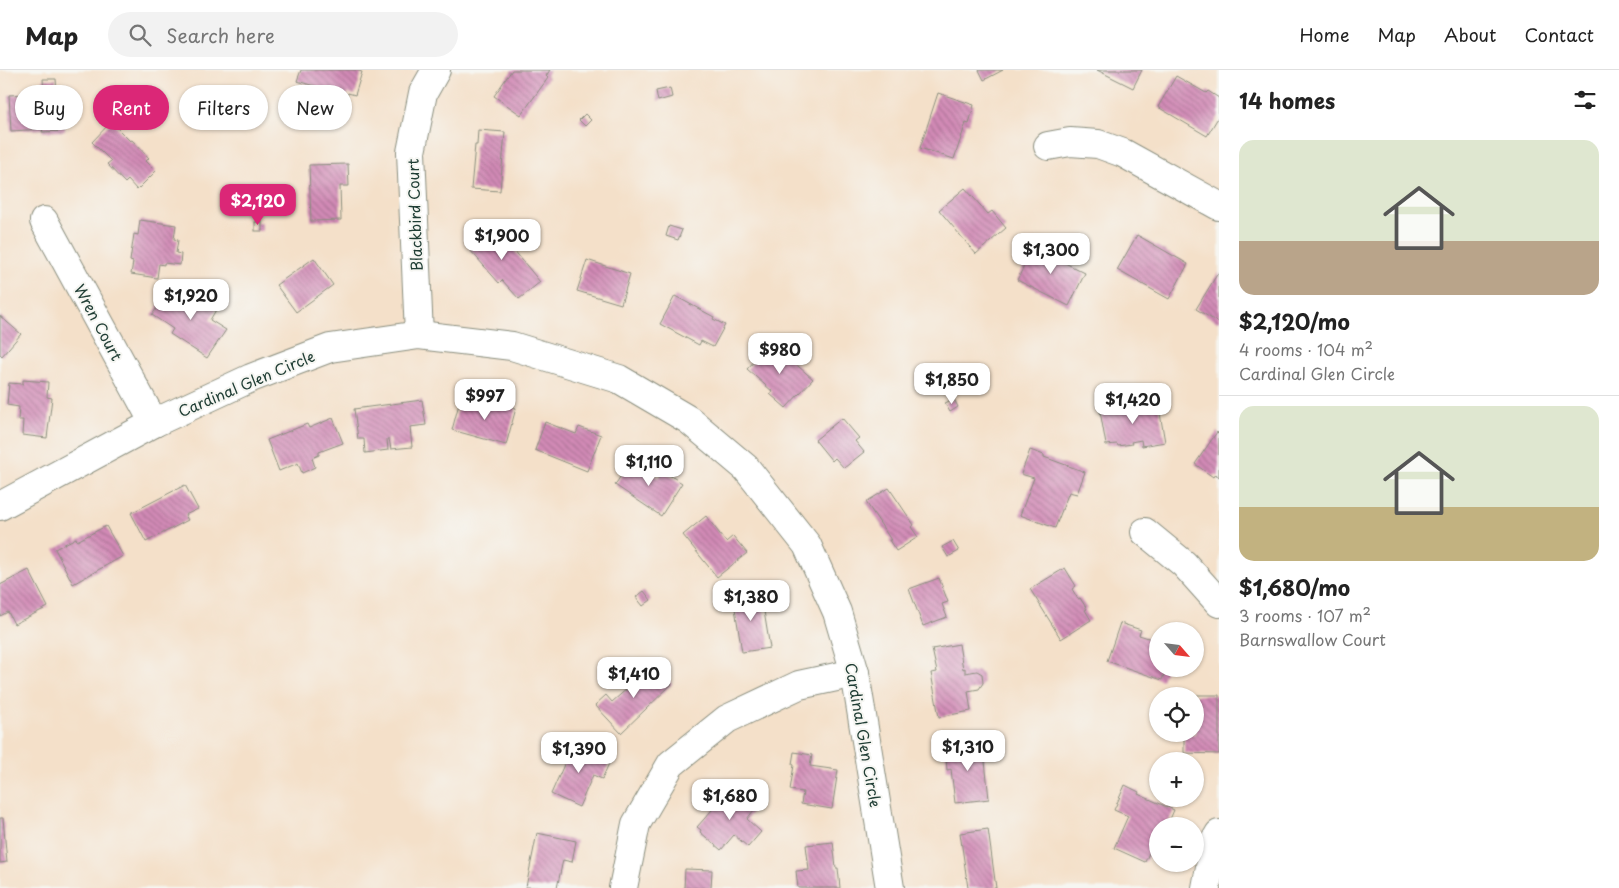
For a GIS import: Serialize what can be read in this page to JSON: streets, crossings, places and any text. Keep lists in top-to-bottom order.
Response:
{
  "streets": {
    "street": ["Blackbird Court", "Wren Court", "Cardinal Glen Circle"]
  },
  "crossings": [
    ["Blackbird Court", "Cardinal Glen Circle"],
    ["Wren Court", "Cardinal Glen Circle"]
  ],
  "north": "bottom right",
  "page": {
    "header": "Map",
    "search": "Search here",
    "nav": [
      "Home",
      "Map",
      "About",
      "Contact"
    ],
    "heading": "14 homes",
    "chip": [
      "Buy",
      "Rent",
      "Filters",
      "New"
    ],
    "list": [
      {
        "name": "$2,120/mo",
        "note": "4 rooms · 104 m² · Cardinal Glen Circle"
      },
      {
        "name": "$1,680/mo",
        "note": "3 rooms · 107 m² · Barnswallow Court"
      }
    ],
    "price": [
      "$2,120",
      "$1,900",
      "$1,300",
      "$1,920",
      "$980",
      "$1,850",
      "$997",
      "$1,420",
      "$1,110",
      "$1,380",
      "$1,410",
      "$1,310",
      "$1,390",
      "$1,680"
    ],
    "map_buttons": ["+", "−"]
  }
}
